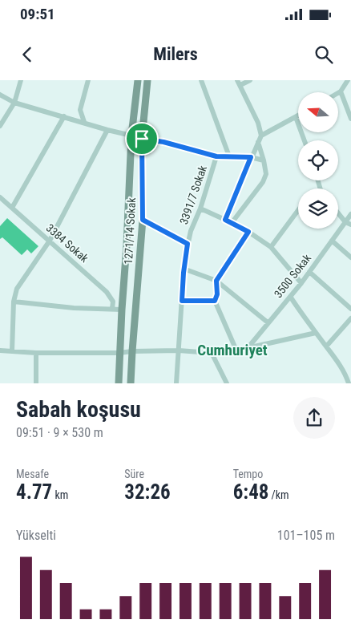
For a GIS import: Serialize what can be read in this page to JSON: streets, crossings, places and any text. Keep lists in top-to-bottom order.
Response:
{
  "streets": {
    "street": [
      "3391/7 Sokak",
      "1271/14 Sokak",
      "3384 Sokak",
      "3500 Sokak"
    ]
  },
  "districts": ["Cumhuriyet"],
  "north": "left",
  "page": {
    "status": "09:51",
    "header": "Milers",
    "heading": ["Sabah koşusu", "09:51 · 9 × 530 m"],
    "stats": [
      ["Mesafe", "4.77 km"],
      ["Süre", "32:26"],
      ["Tempo", "6:48 /km"]
    ],
    "chart": ["Yükselti", "101–105 m"]
  }
}
